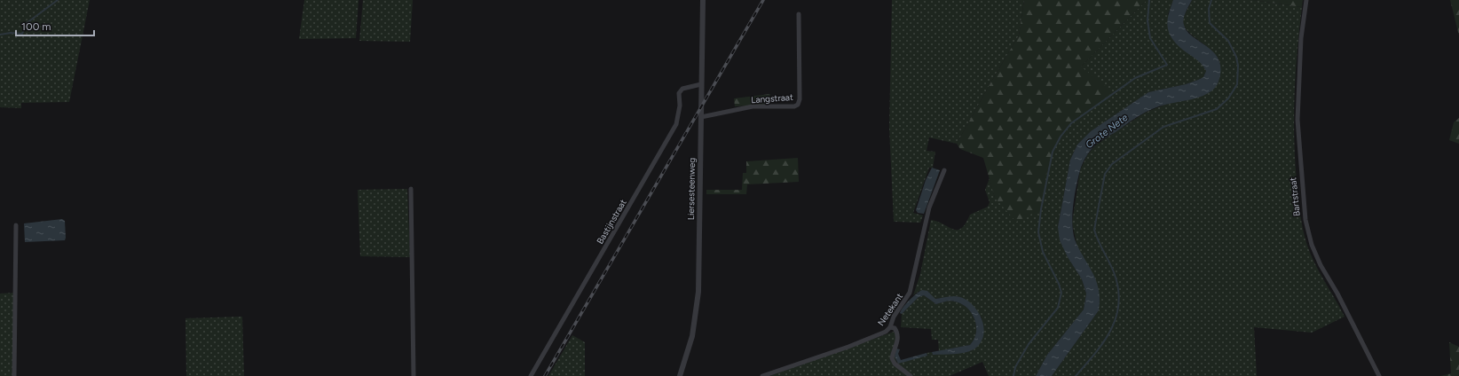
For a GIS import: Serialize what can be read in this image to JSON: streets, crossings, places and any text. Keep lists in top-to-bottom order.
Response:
{
  "streets": {
    "street": [
      "Langstraat",
      "Liersesteenweg",
      "Bartstraat",
      "Bastijnstraat",
      "Netekant"
    ]
  },
  "crossings": [
    ["Langstraat", "Liersesteenweg"],
    ["Liersesteenweg", "Bastijnstraat"]
  ],
  "water": ["Grote Nete"],
  "scale_bar": "100 m"
}
